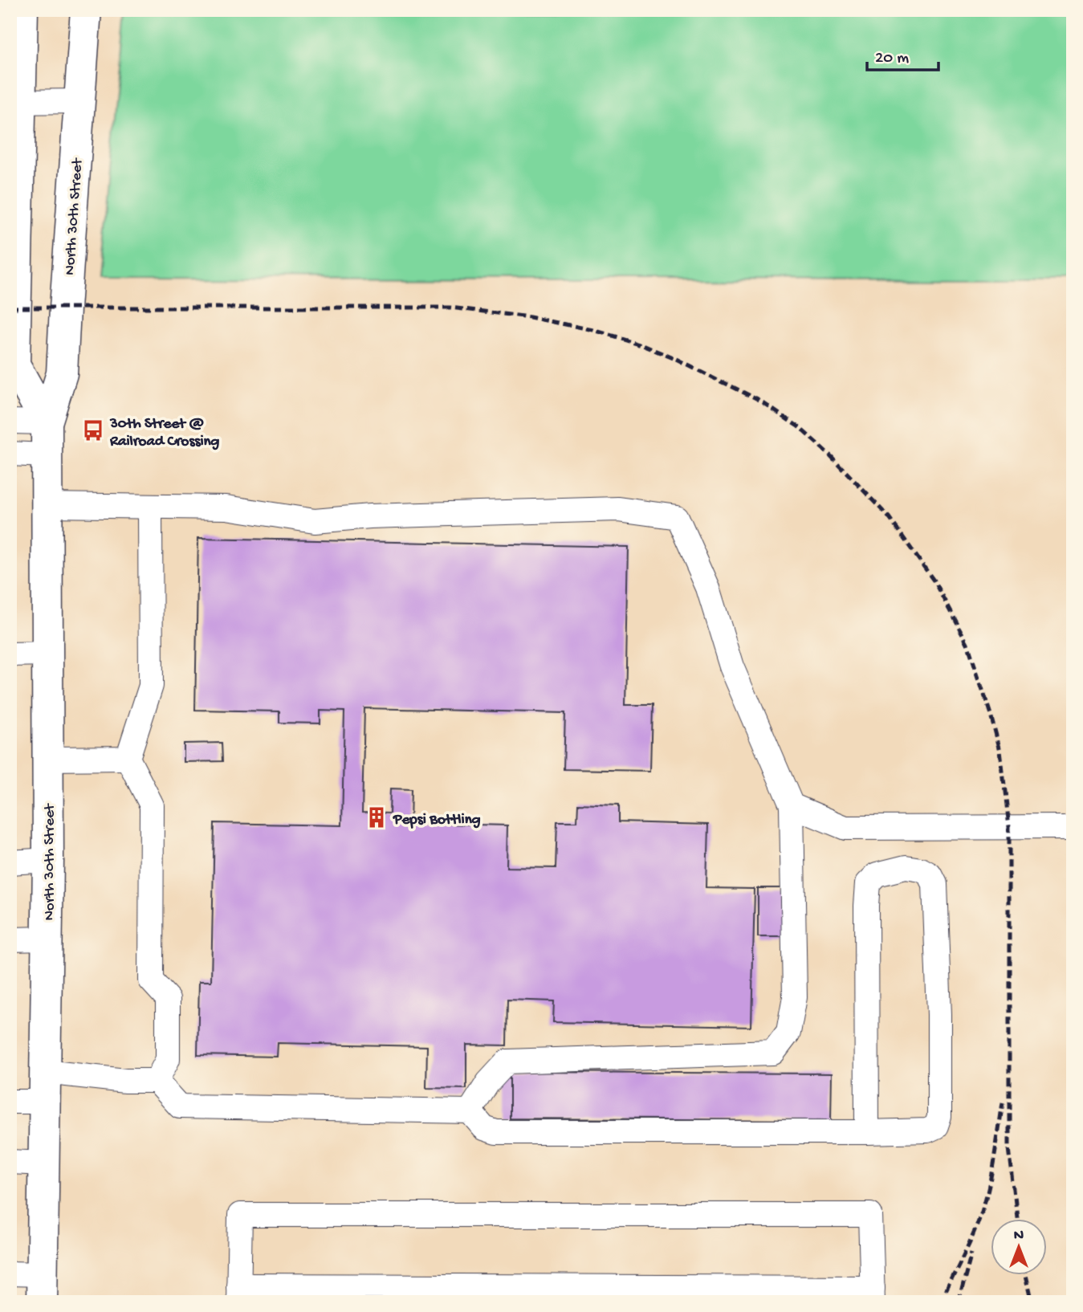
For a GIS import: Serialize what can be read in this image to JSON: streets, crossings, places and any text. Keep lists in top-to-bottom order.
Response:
{
  "streets": {
    "main road": ["North 30th Street"]
  },
  "places": {
    "bus stop": ["30th Street @ Railroad Crossing"],
    "building": ["Pepsi Bottling"]
  },
  "scale_bar": "20 m",
  "north": "top"
}
